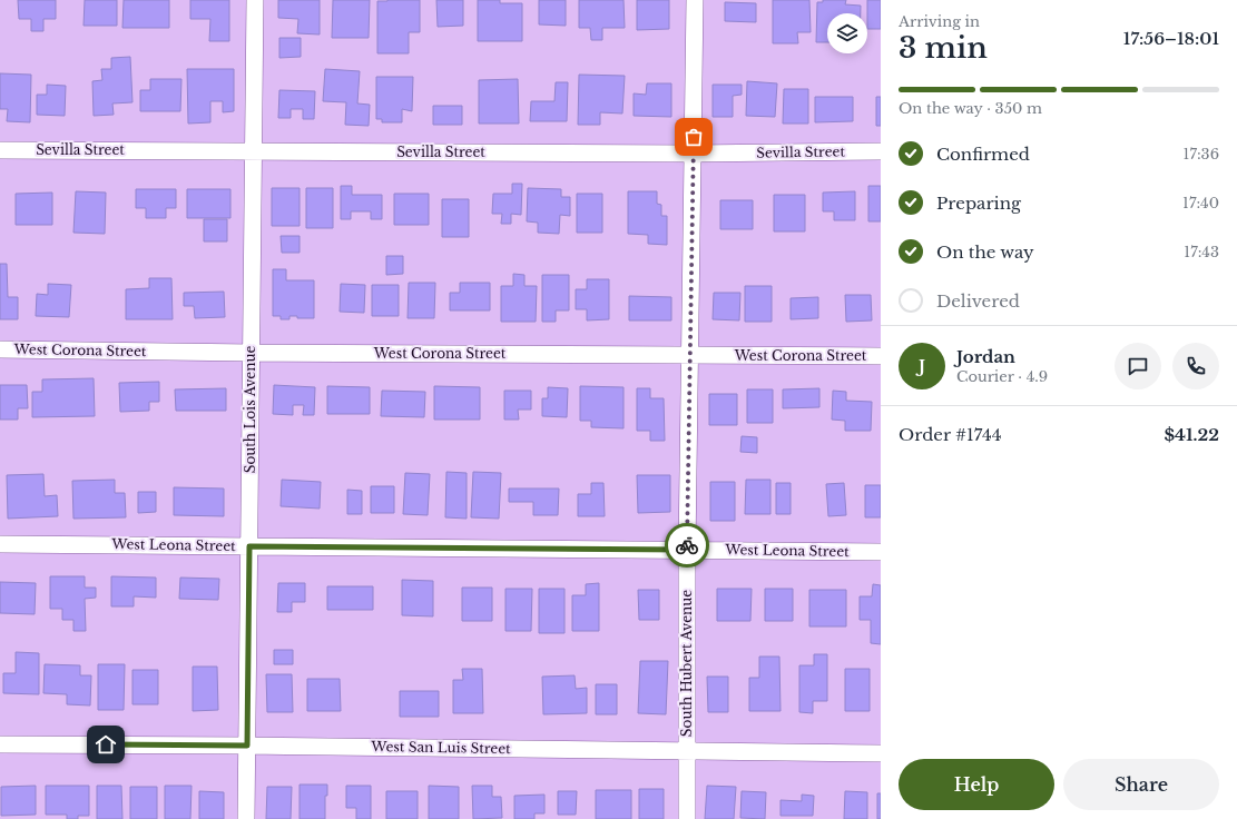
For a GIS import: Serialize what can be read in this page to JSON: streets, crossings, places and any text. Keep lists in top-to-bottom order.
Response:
{
  "streets": {
    "street": [
      "Sevilla Street",
      "West Corona Street",
      "South Lois Avenue",
      "West Leona Street",
      "South Hubert Avenue",
      "West San Luis Street"
    ]
  },
  "crossings": [
    ["Sevilla Street", "South Lois Avenue"],
    ["Sevilla Street", "South Hubert Avenue"],
    ["West Corona Street", "South Lois Avenue"],
    ["West Corona Street", "South Hubert Avenue"],
    ["South Lois Avenue", "West Leona Street"],
    ["South Lois Avenue", "West San Luis Street"],
    ["West Leona Street", "South Hubert Avenue"],
    ["South Hubert Avenue", "West San Luis Street"]
  ],
  "page": {
    "heading": ["3 min", "Arriving in", "17:56–18:01"],
    "panel": [
      "Jordan",
      "Courier · 4.9",
      "Order #1744",
      "$41.22"
    ],
    "bar": "On the way · 350 m",
    "list": [
      ["Confirmed", "17:36"],
      ["Preparing", "17:40"],
      ["On the way", "17:43"],
      "Delivered"
    ],
    "round": "J",
    "buttons": ["Help", "Share"]
  }
}
